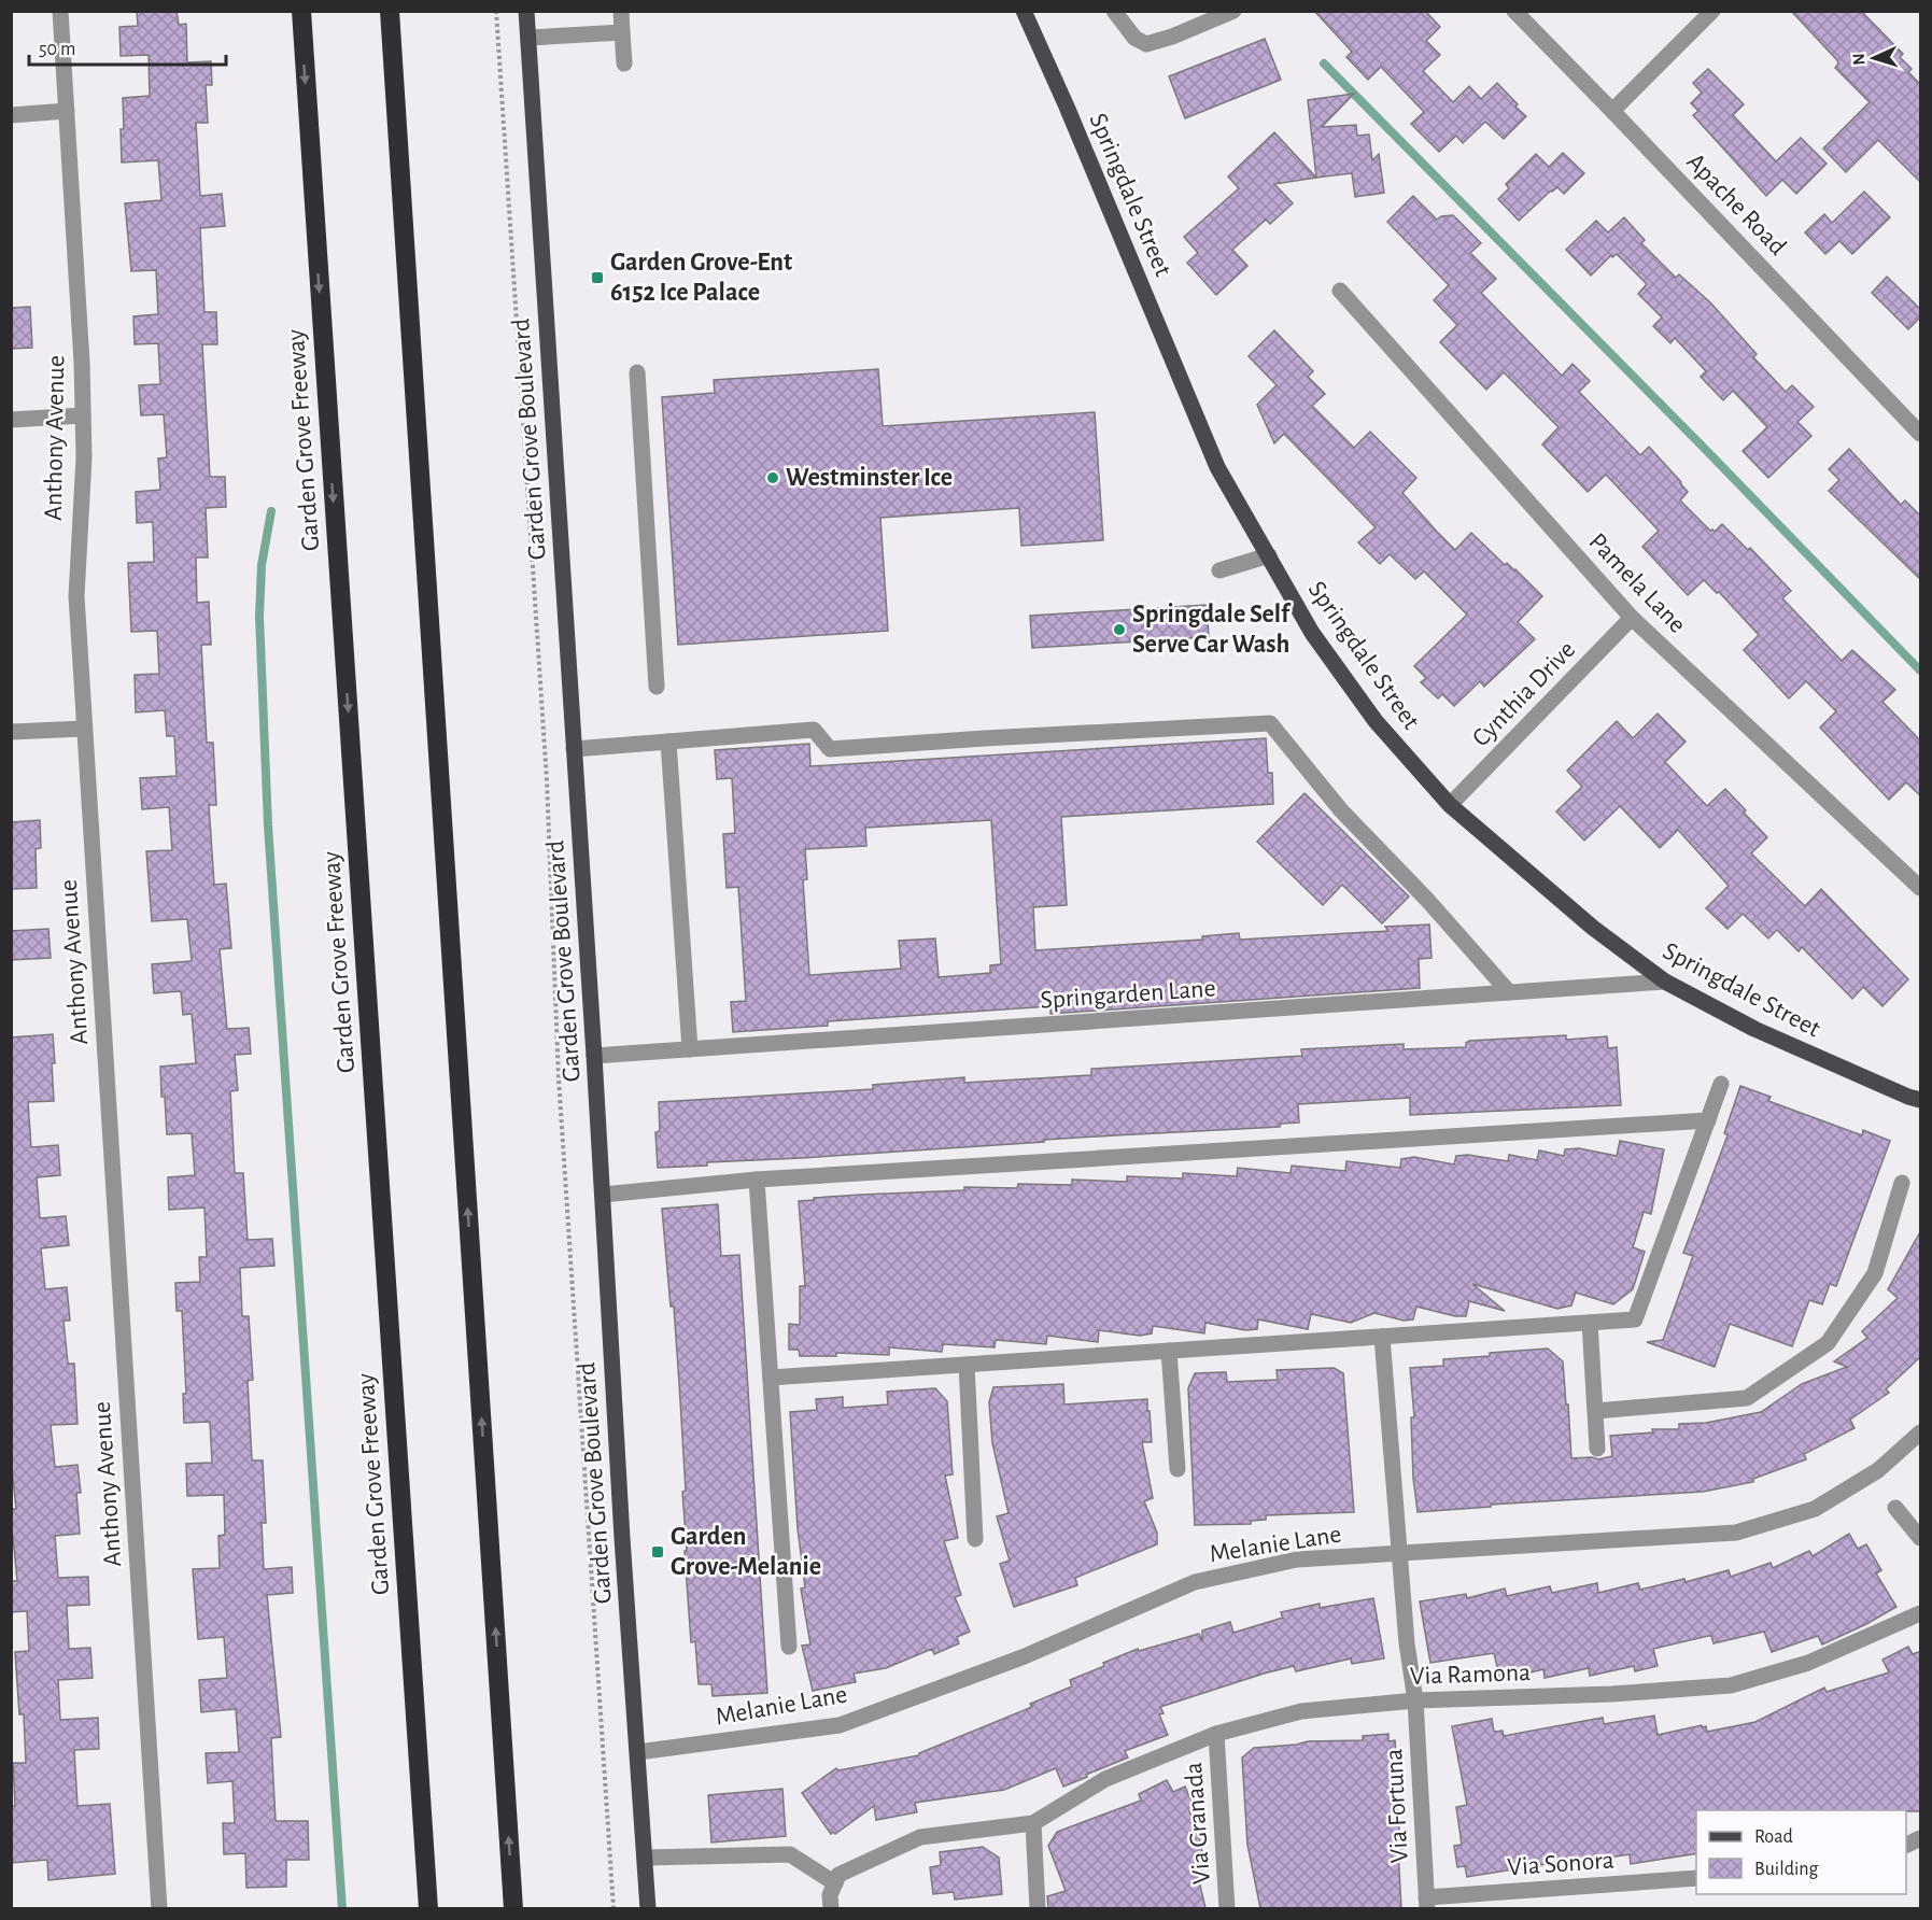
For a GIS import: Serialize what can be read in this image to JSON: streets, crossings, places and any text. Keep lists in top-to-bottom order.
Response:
{
  "streets": {
    "highway": ["Garden Grove Freeway"],
    "main road": ["Springdale Street", "Garden Grove Boulevard"],
    "street": [
      "Apache Road",
      "Anthony Avenue",
      "Pamela Lane",
      "Cynthia Drive",
      "Springarden Lane",
      "Melanie Lane",
      "Via Ramona",
      "Via Fortuna",
      "Via Granada",
      "Via Sonora"
    ]
  },
  "crossings": [
    ["Springdale Street", "Cynthia Drive"],
    ["Springdale Street", "Springarden Lane"],
    ["Garden Grove Boulevard", "Springarden Lane"],
    ["Garden Grove Boulevard", "Melanie Lane"],
    ["Pamela Lane", "Cynthia Drive"],
    ["Melanie Lane", "Via Fortuna"],
    ["Via Ramona", "Via Fortuna"],
    ["Via Ramona", "Via Granada"],
    ["Via Fortuna", "Via Sonora"]
  ],
  "places": {
    "transit": ["Garden Grove-Ent 6152 Ice Palace", "Garden Grove-Melanie"],
    "other": ["Westminster Ice", "Springdale Self Serve Car Wash"]
  },
  "legend": ["Road", "Building"],
  "scale_bar": "50 m",
  "north": "left"
}
